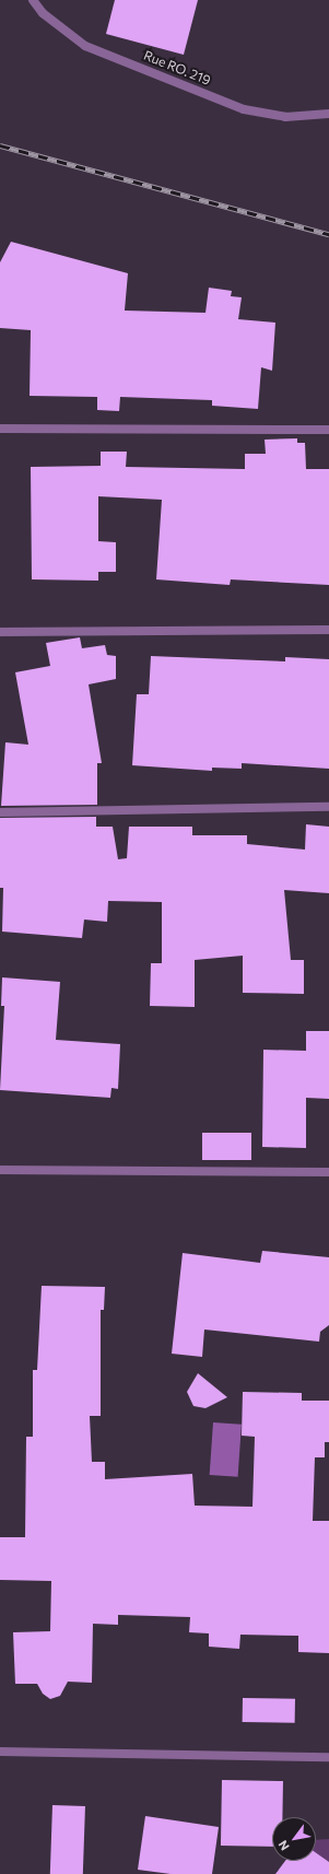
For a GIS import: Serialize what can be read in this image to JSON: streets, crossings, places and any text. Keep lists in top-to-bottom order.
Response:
{
  "streets": {
    "street": ["Rue RO. 219"]
  },
  "north": "bottom left"
}
